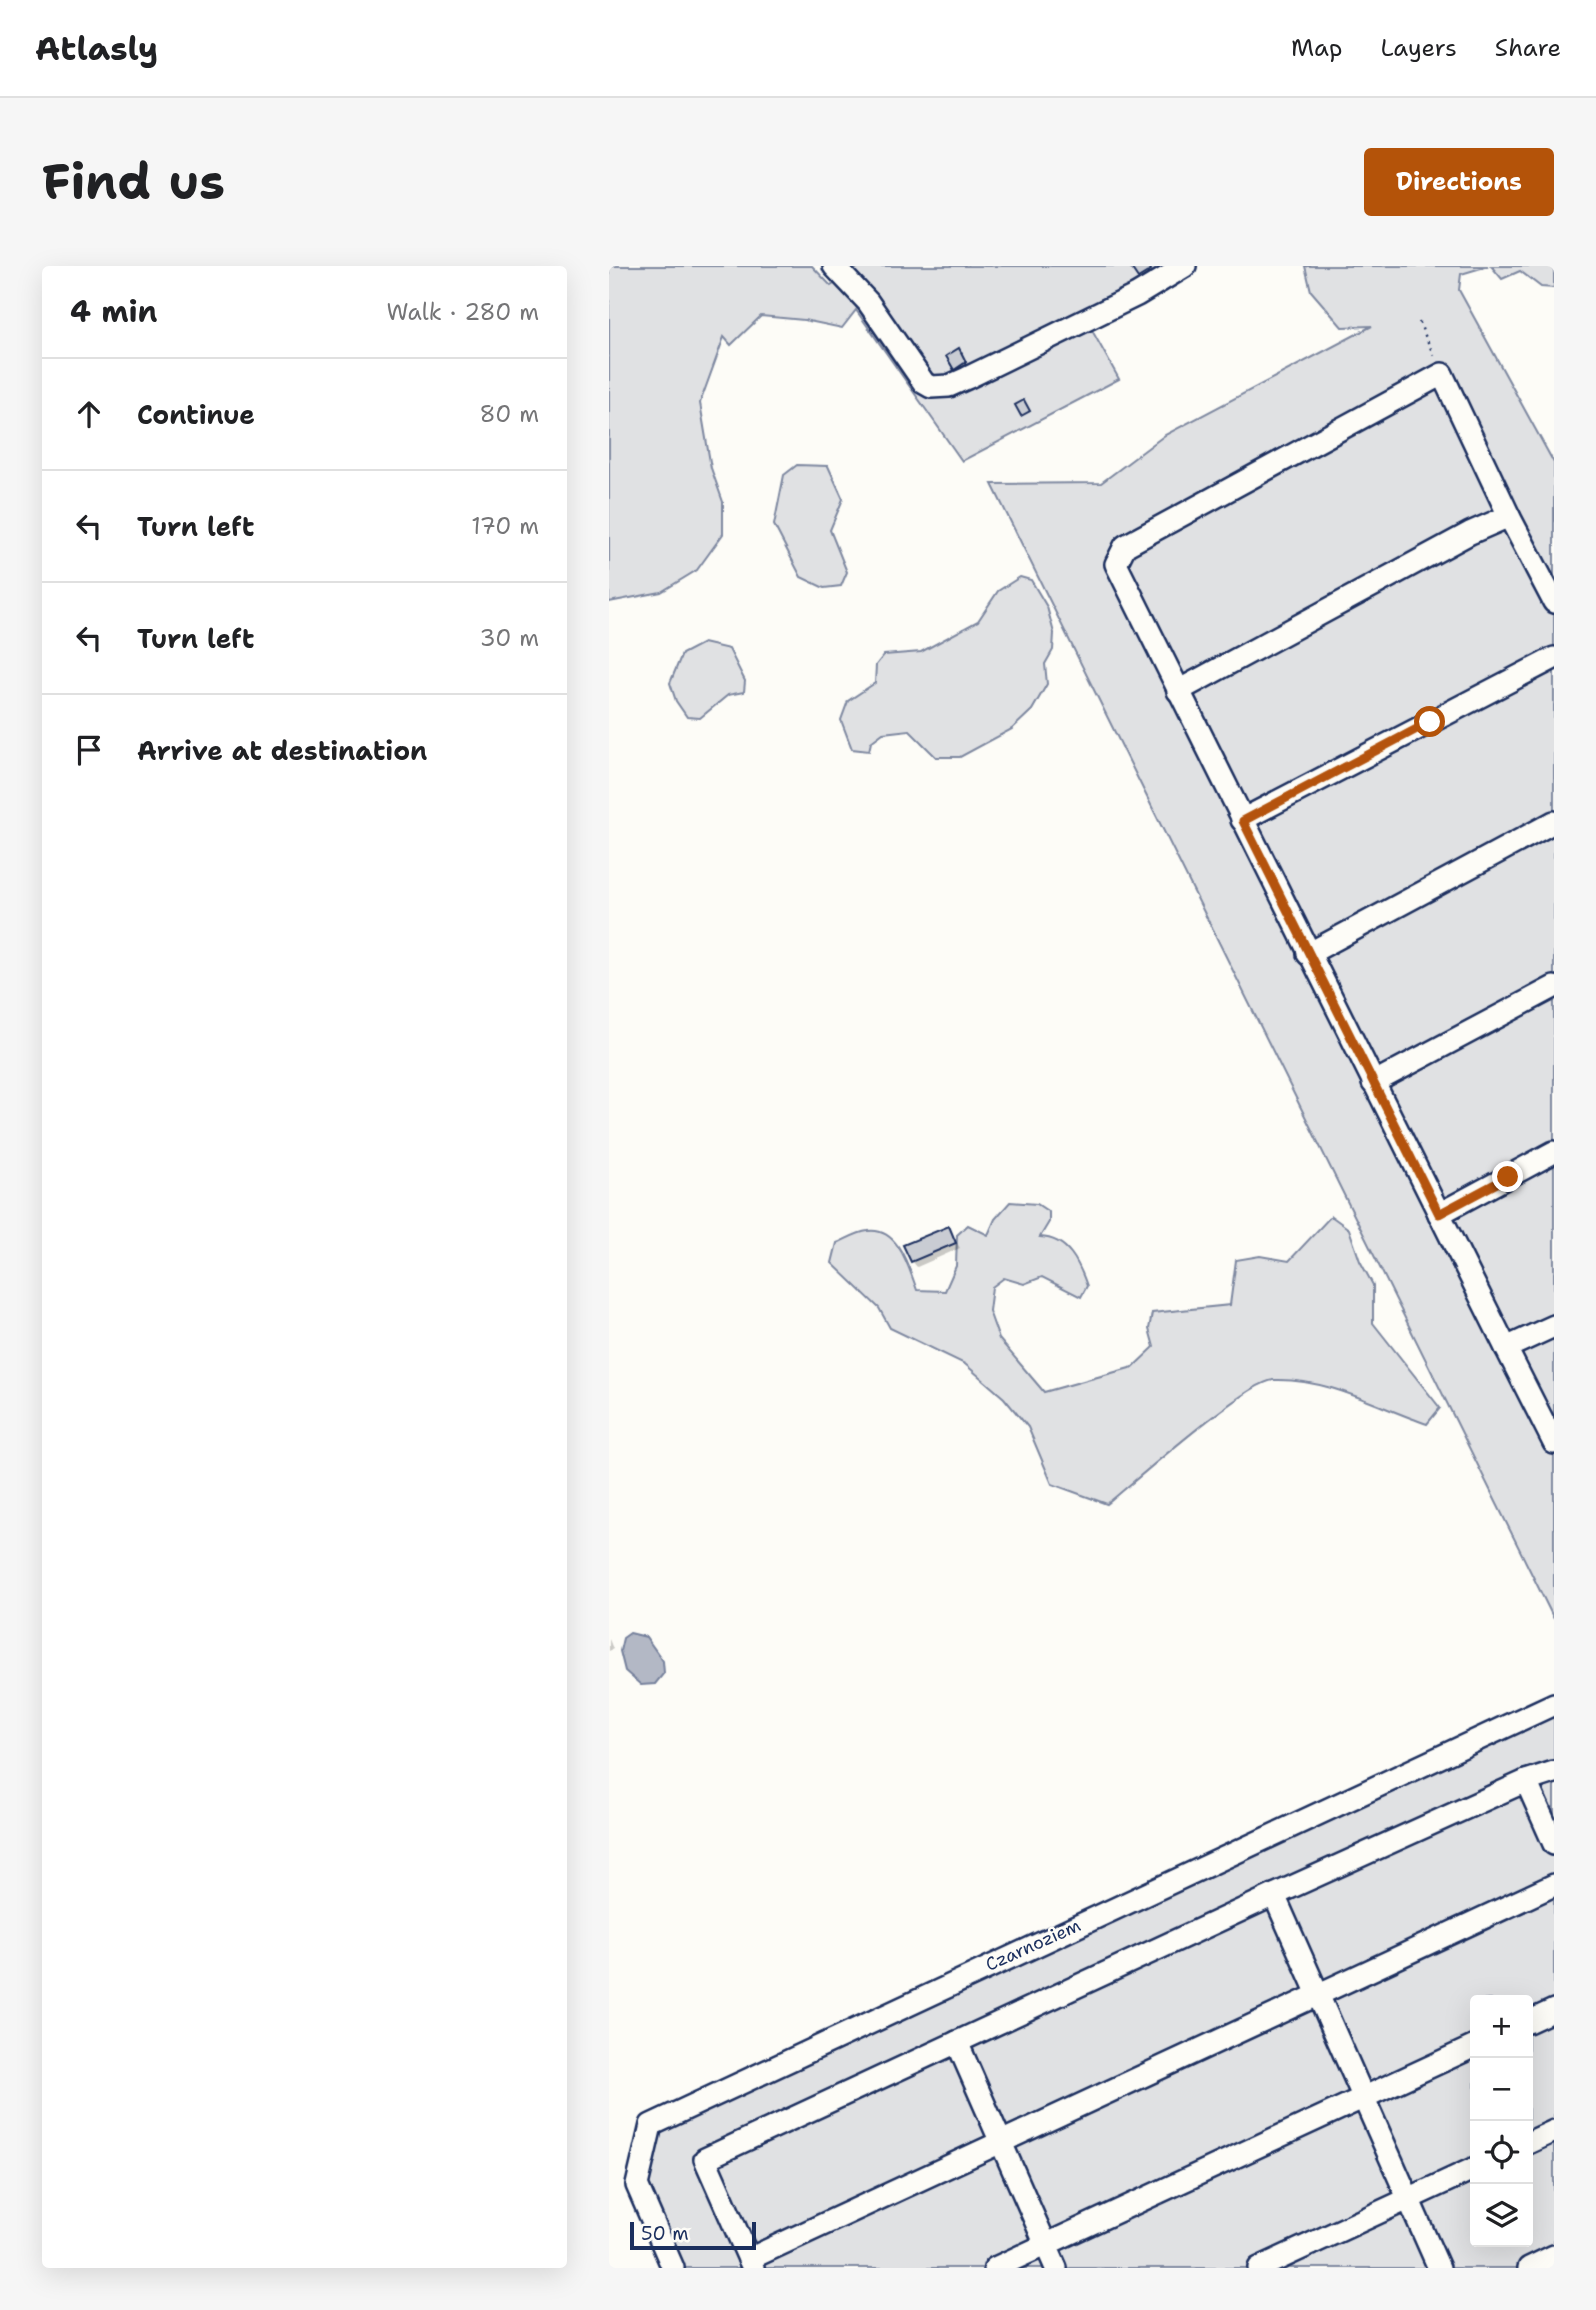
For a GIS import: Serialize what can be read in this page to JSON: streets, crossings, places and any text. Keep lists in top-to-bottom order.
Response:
{
  "streets": {
    "street": ["Czarnoziem"]
  },
  "scale_bar": "50 m",
  "page": {
    "header": "Atlasly",
    "nav": ["Map", "Layers", "Share"],
    "buttons": "Directions",
    "title": "Find us",
    "heading": ["4 min", "Walk · 280 m"],
    "list": [
      ["Continue", "80 m"],
      ["Turn left", "170 m"],
      ["Turn left", "30 m"],
      "Arrive at destination"
    ],
    "map_buttons": ["+", "−"],
    "scale": "50 m"
  }
}
